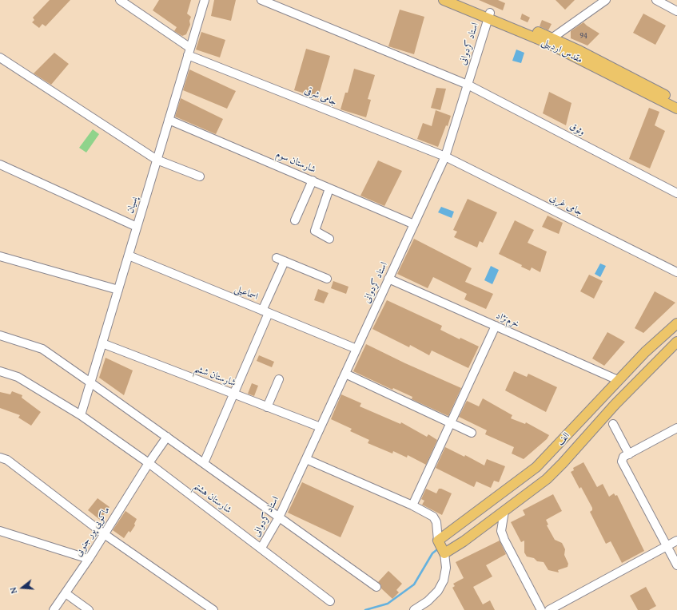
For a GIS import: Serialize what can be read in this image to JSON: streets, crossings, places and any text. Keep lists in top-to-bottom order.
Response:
{
  "streets": {
    "main road": ["مقدس اردبیلی", "الف"],
    "street": [
      "استاد کردوانی",
      "جامی شرقی",
      "وثوق",
      "شارستان سوم",
      "پسیان",
      "جامی غربی",
      "اسماعیلی",
      "خرم‌نژاد",
      "شارستان ششم",
      "شارستان هشتم",
      "ماکویی‌ پور جنوبی"
    ]
  },
  "crossings": [
    ["استاد کردوانی", "مقدس اردبیلی"],
    ["استاد کردوانی", "جامی شرقی"],
    ["استاد کردوانی", "وثوق"],
    ["استاد کردوانی", "شارستان سوم"],
    ["استاد کردوانی", "جامی غربی"],
    ["استاد کردوانی", "اسماعیلی"],
    ["استاد کردوانی", "خرم‌نژاد"],
    ["استاد کردوانی", "شارستان ششم"],
    ["استاد کردوانی", "شارستان هشتم"],
    ["جامی شرقی", "پسیان"],
    ["جامی شرقی", "جامی غربی"],
    ["شارستان سوم", "پسیان"],
    ["پسیان", "اسماعیلی"],
    ["پسیان", "شارستان ششم"],
    ["پسیان", "شارستان هشتم"],
    ["خرم‌نژاد", "الف"],
    ["شارستان هشتم", "ماکویی‌ پور جنوبی"]
  ],
  "house_numbers": ["94"],
  "north": "left"
}
